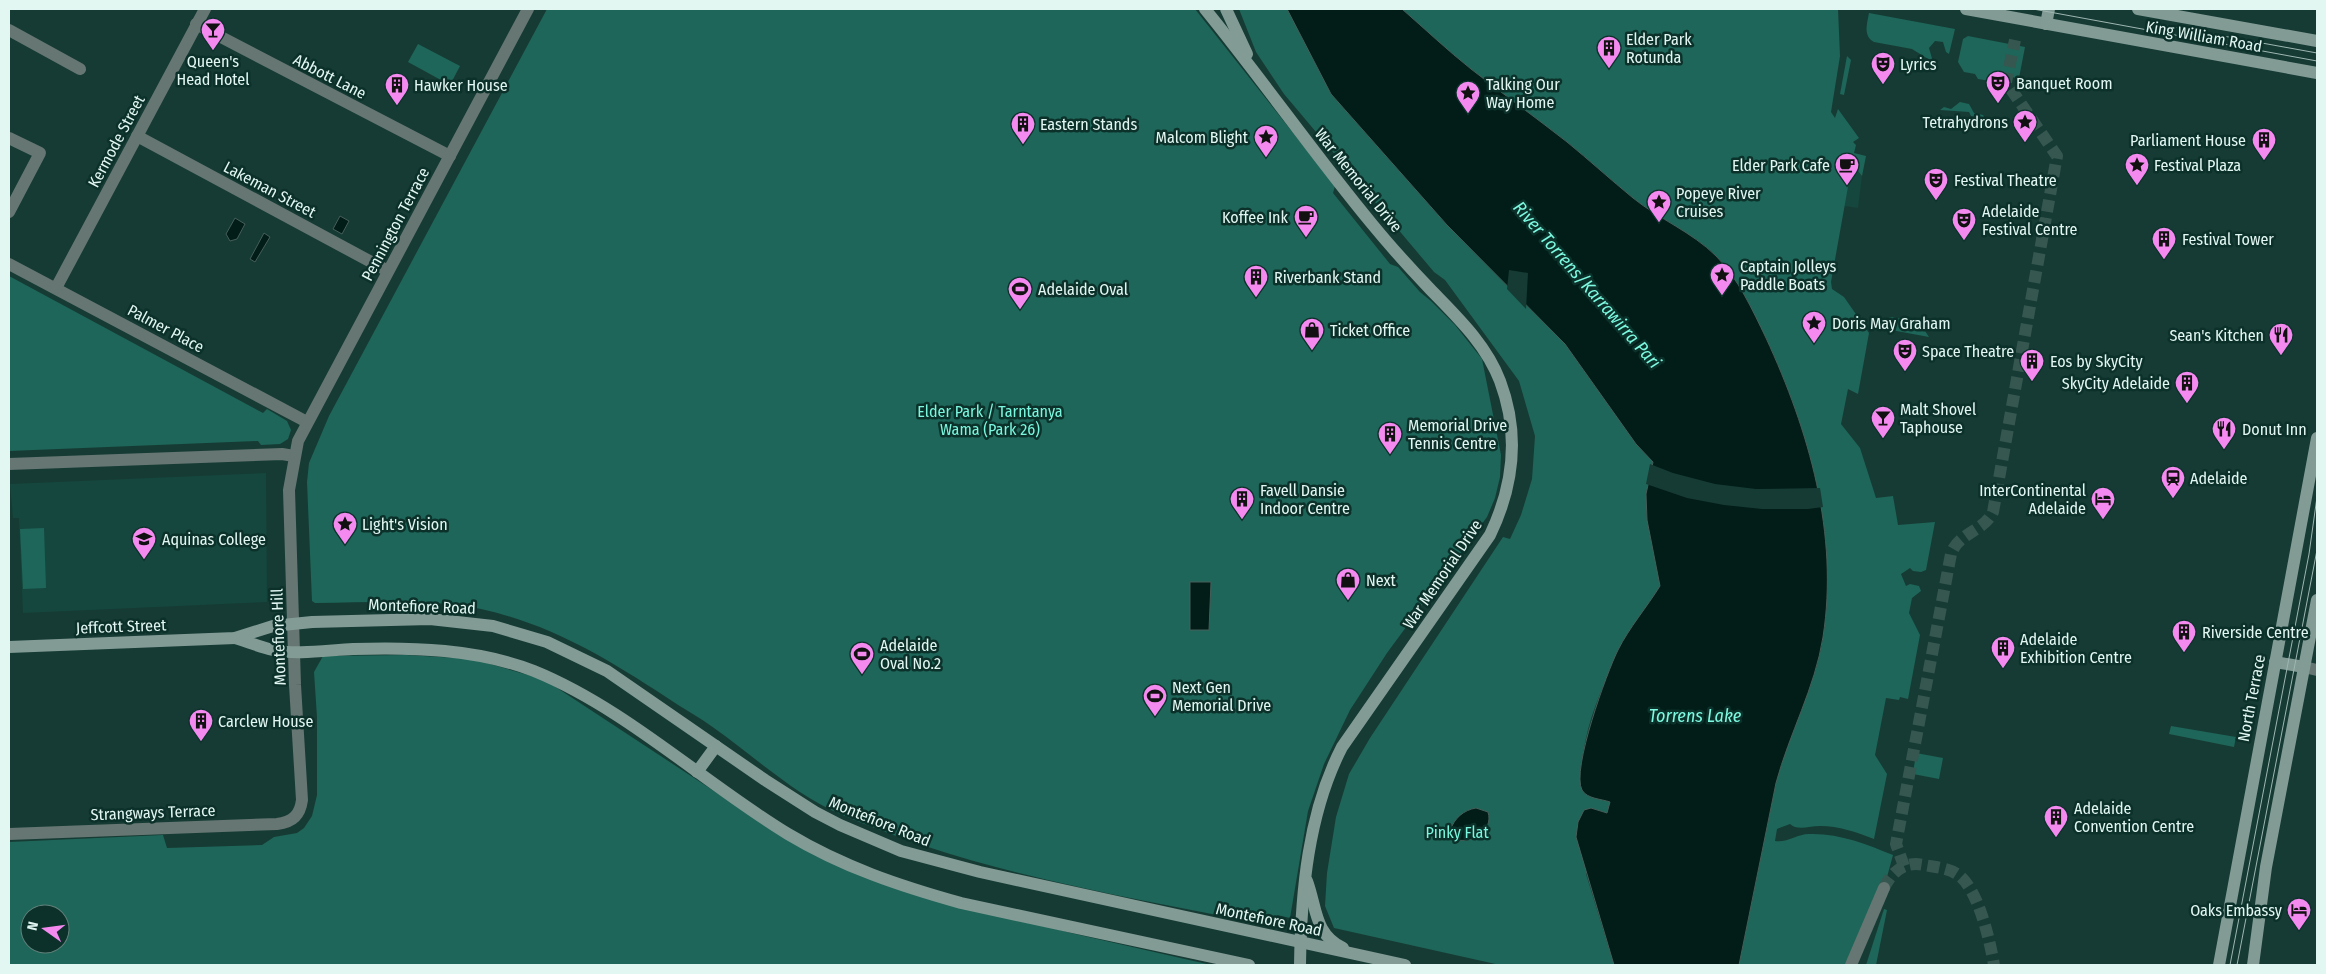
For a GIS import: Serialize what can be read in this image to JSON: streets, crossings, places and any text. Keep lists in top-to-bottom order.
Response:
{
  "streets": {
    "main road": [
      "King William Road",
      "War Memorial Drive",
      "Montefiore Road",
      "Jeffcott Street",
      "North Terrace"
    ],
    "street": [
      "Abbott Lane",
      "Kermode Street",
      "Lakeman Street",
      "Pennington Terrace",
      "Palmer Place",
      "Montefiore Hill",
      "Strangways Terrace"
    ]
  },
  "crossings": [
    ["Abbott Lane", "Kermode Street"],
    ["Abbott Lane", "Pennington Terrace"],
    ["Kermode Street", "Lakeman Street"],
    ["Kermode Street", "Palmer Place"],
    ["War Memorial Drive", "Montefiore Road"],
    ["Lakeman Street", "Pennington Terrace"],
    ["Pennington Terrace", "Palmer Place"],
    ["Pennington Terrace", "Montefiore Hill"],
    ["Montefiore Road", "Jeffcott Street"],
    ["Montefiore Road", "Montefiore Hill"],
    ["Jeffcott Street", "Montefiore Hill"],
    ["Montefiore Hill", "Strangways Terrace"]
  ],
  "water": ["River Torrens/Karrawirra Pari", "Torrens Lake"],
  "parks": ["Elder Park / Tarntanya Wama (Park 26)", "Pinky Flat"],
  "places": {
    "bar": ["Queen's Head Hotel", "Malt Shovel Taphouse"],
    "building": [
      "Elder Park Rotunda",
      "Hawker House",
      "Eastern Stands",
      "Parliament House",
      "Festival Tower",
      "Riverbank Stand",
      "Eos by SkyCity",
      "SkyCity Adelaide",
      "Memorial Drive Tennis Centre",
      "Favell Dansie Indoor Centre",
      "Riverside Centre",
      "Adelaide Exhibition Centre",
      "Carclew House",
      "Adelaide Convention Centre"
    ],
    "theatre": [
      "Lyrics",
      "Banquet Room",
      "Festival Theatre",
      "Adelaide Festival Centre",
      "Space Theatre"
    ],
    "place": [
      "Talking Our Way Home",
      "Tetrahydrons",
      "Malcom Blight",
      "Festival Plaza",
      "Popeye River Cruises",
      "Captain Jolleys Paddle Boats",
      "Doris May Graham",
      "Light's Vision"
    ],
    "cafe": ["Elder Park Cafe", "Koffee Ink"],
    "sports": ["Adelaide Oval", "Adelaide Oval No.2", "Next Gen Memorial Drive"],
    "shop": ["Ticket Office", "Next"],
    "restaurant": ["Sean's Kitchen", "Donut Inn"],
    "station": ["Adelaide"],
    "hotel": ["InterContinental Adelaide", "Oaks Embassy"],
    "school or university": ["Aquinas College"]
  },
  "north": "left"
}
